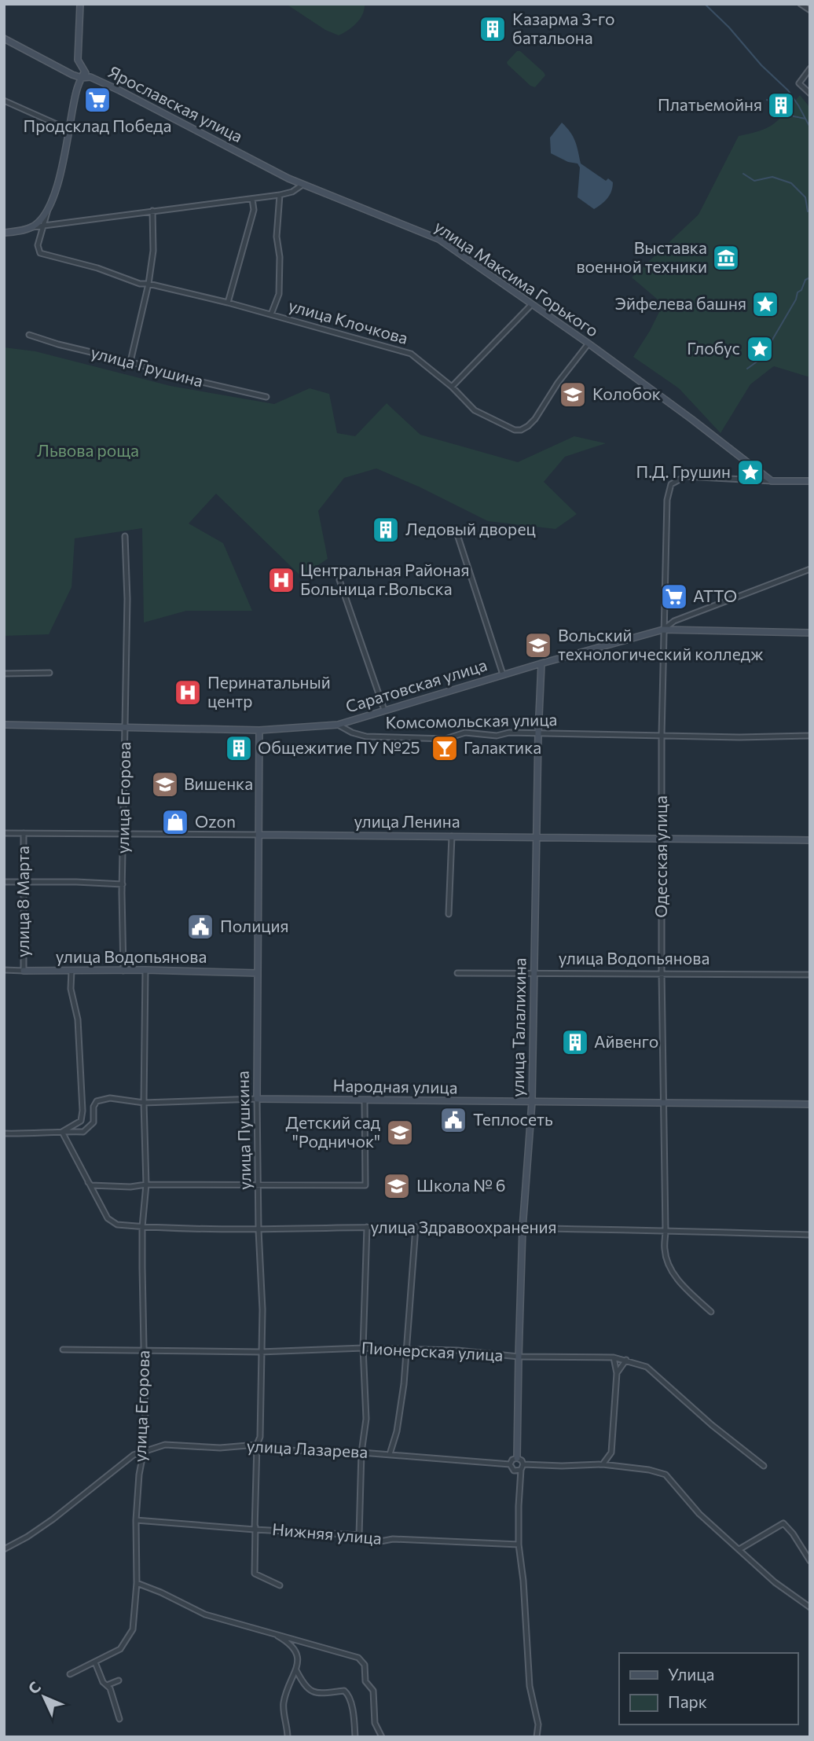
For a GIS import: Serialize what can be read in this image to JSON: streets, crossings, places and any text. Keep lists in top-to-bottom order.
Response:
{
  "streets": {
    "street": [
      "Ярославская улица",
      "улица Максима Горького",
      "улица Клочкова",
      "улица Грушина",
      "Саратовская улица",
      "Комсомольская улица",
      "улица Егорова",
      "улица Ленина",
      "Одесская улица",
      "улица 8 Марта",
      "улица Водопьянова",
      "улица Талалихина",
      "Народная улица",
      "улица Пушкина",
      "улица Здравоохранения",
      "Пионерская улица",
      "улица Лазарева",
      "Нижняя улица"
    ]
  },
  "crossings": [
    ["Ярославская улица", "улица Максима Горького"],
    ["улица Максима Горького", "улица Клочкова"],
    ["улица Максима Горького", "Одесская улица"],
    ["Саратовская улица", "Комсомольская улица"],
    ["Саратовская улица", "Одесская улица"],
    ["Саратовская улица", "улица Талалихина"],
    ["Комсомольская улица", "улица Егорова"],
    ["Комсомольская улица", "Одесская улица"],
    ["Комсомольская улица", "улица Талалихина"],
    ["Комсомольская улица", "улица Пушкина"],
    ["улица Егорова", "улица Ленина"],
    ["улица Егорова", "улица Водопьянова"],
    ["улица Егорова", "Народная улица"],
    ["улица Егорова", "улица Здравоохранения"],
    ["улица Егорова", "Пионерская улица"],
    ["улица Егорова", "улица Лазарева"],
    ["улица Егорова", "Нижняя улица"],
    ["улица Ленина", "Одесская улица"],
    ["улица Ленина", "улица 8 Марта"],
    ["улица Ленина", "улица Талалихина"],
    ["улица Ленина", "улица Пушкина"],
    ["Одесская улица", "улица Водопьянова"],
    ["Одесская улица", "Народная улица"],
    ["Одесская улица", "улица Здравоохранения"],
    ["улица 8 Марта", "улица Водопьянова"],
    ["улица Водопьянова", "улица Талалихина"],
    ["улица Водопьянова", "улица Пушкина"],
    ["улица Талалихина", "Народная улица"],
    ["улица Талалихина", "улица Здравоохранения"],
    ["улица Талалихина", "Пионерская улица"],
    ["улица Талалихина", "улица Лазарева"],
    ["Народная улица", "улица Пушкина"],
    ["улица Пушкина", "улица Здравоохранения"],
    ["улица Пушкина", "Пионерская улица"],
    ["улица Пушкина", "улица Лазарева"],
    ["улица Пушкина", "Нижняя улица"]
  ],
  "parks": ["Львова роща"],
  "places": {
    "building": [
      "Казарма 3-го батальона",
      "Платьемойня",
      "Ледовый дворец",
      "Общежитие ПУ №25",
      "Айвенго"
    ],
    "supermarket": ["Продсклад Победа", "АТТО"],
    "museum": ["Выставка военной техники"],
    "place": ["Эйфелева башня", "Глобус", "П.Д. Грушин"],
    "school or university": [
      "Колобок",
      "Вольский технологический колледж",
      "Вишенка",
      "Детский сад \"Родничок\"",
      "Школа № 6"
    ],
    "hospital": ["Центральная Районая Больница г.Вольска", "Перинатальный центр"],
    "bar": ["Галактика"],
    "shop": ["Ozon"],
    "public building": ["Полиция", "Теплосеть"]
  },
  "legend": ["Улица", "Парк"],
  "north": "top left"
}
